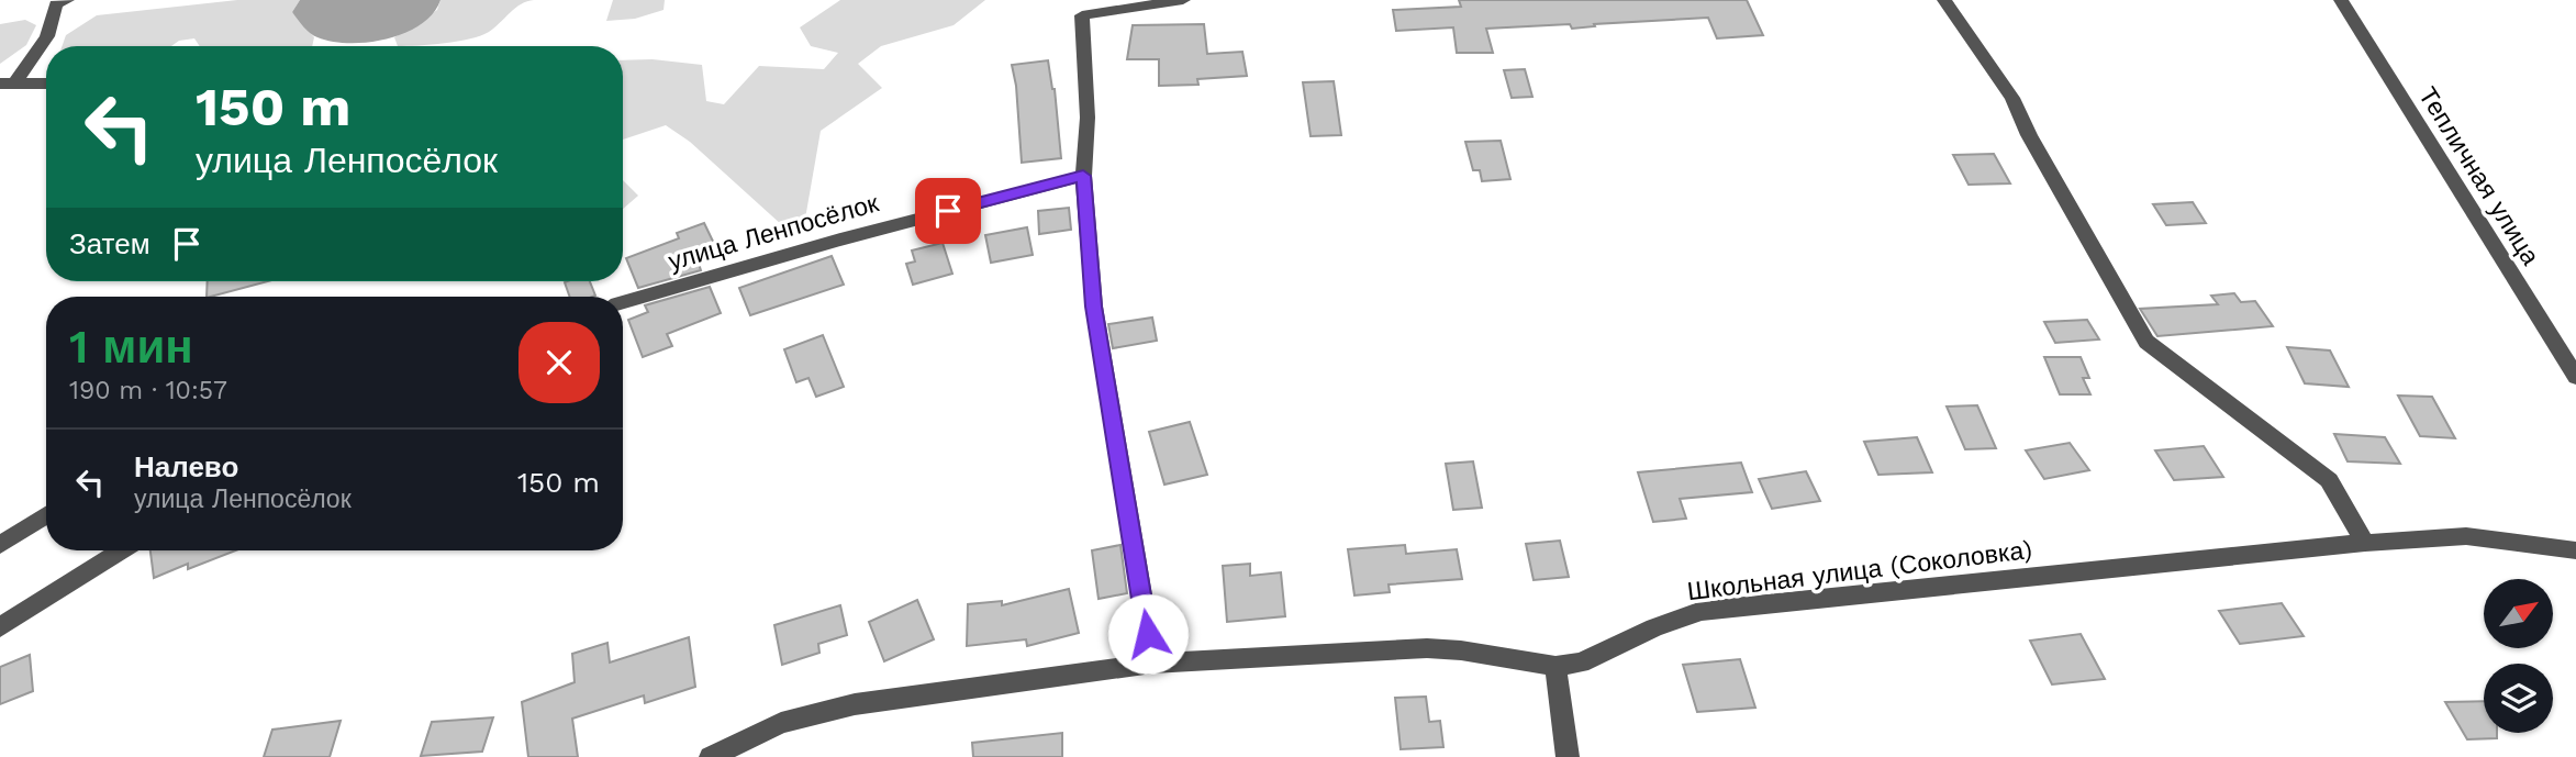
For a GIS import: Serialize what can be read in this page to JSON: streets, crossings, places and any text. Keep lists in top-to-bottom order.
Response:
{
  "streets": {
    "street": ["Тепличная улица", "улица Ленпосёлок", "Школьная улица (Соколовка)"]
  },
  "north": "top right",
  "page": {
    "turn": ["150 m", "улица Ленпосёлок"],
    "then": "Затем",
    "heading": ["1 мин", "190 m · 10:57"],
    "list": [
      {
        "name": "Налево",
        "note": "улица Ленпосёлок",
        "value": "150 m"
      }
    ]
  }
}
